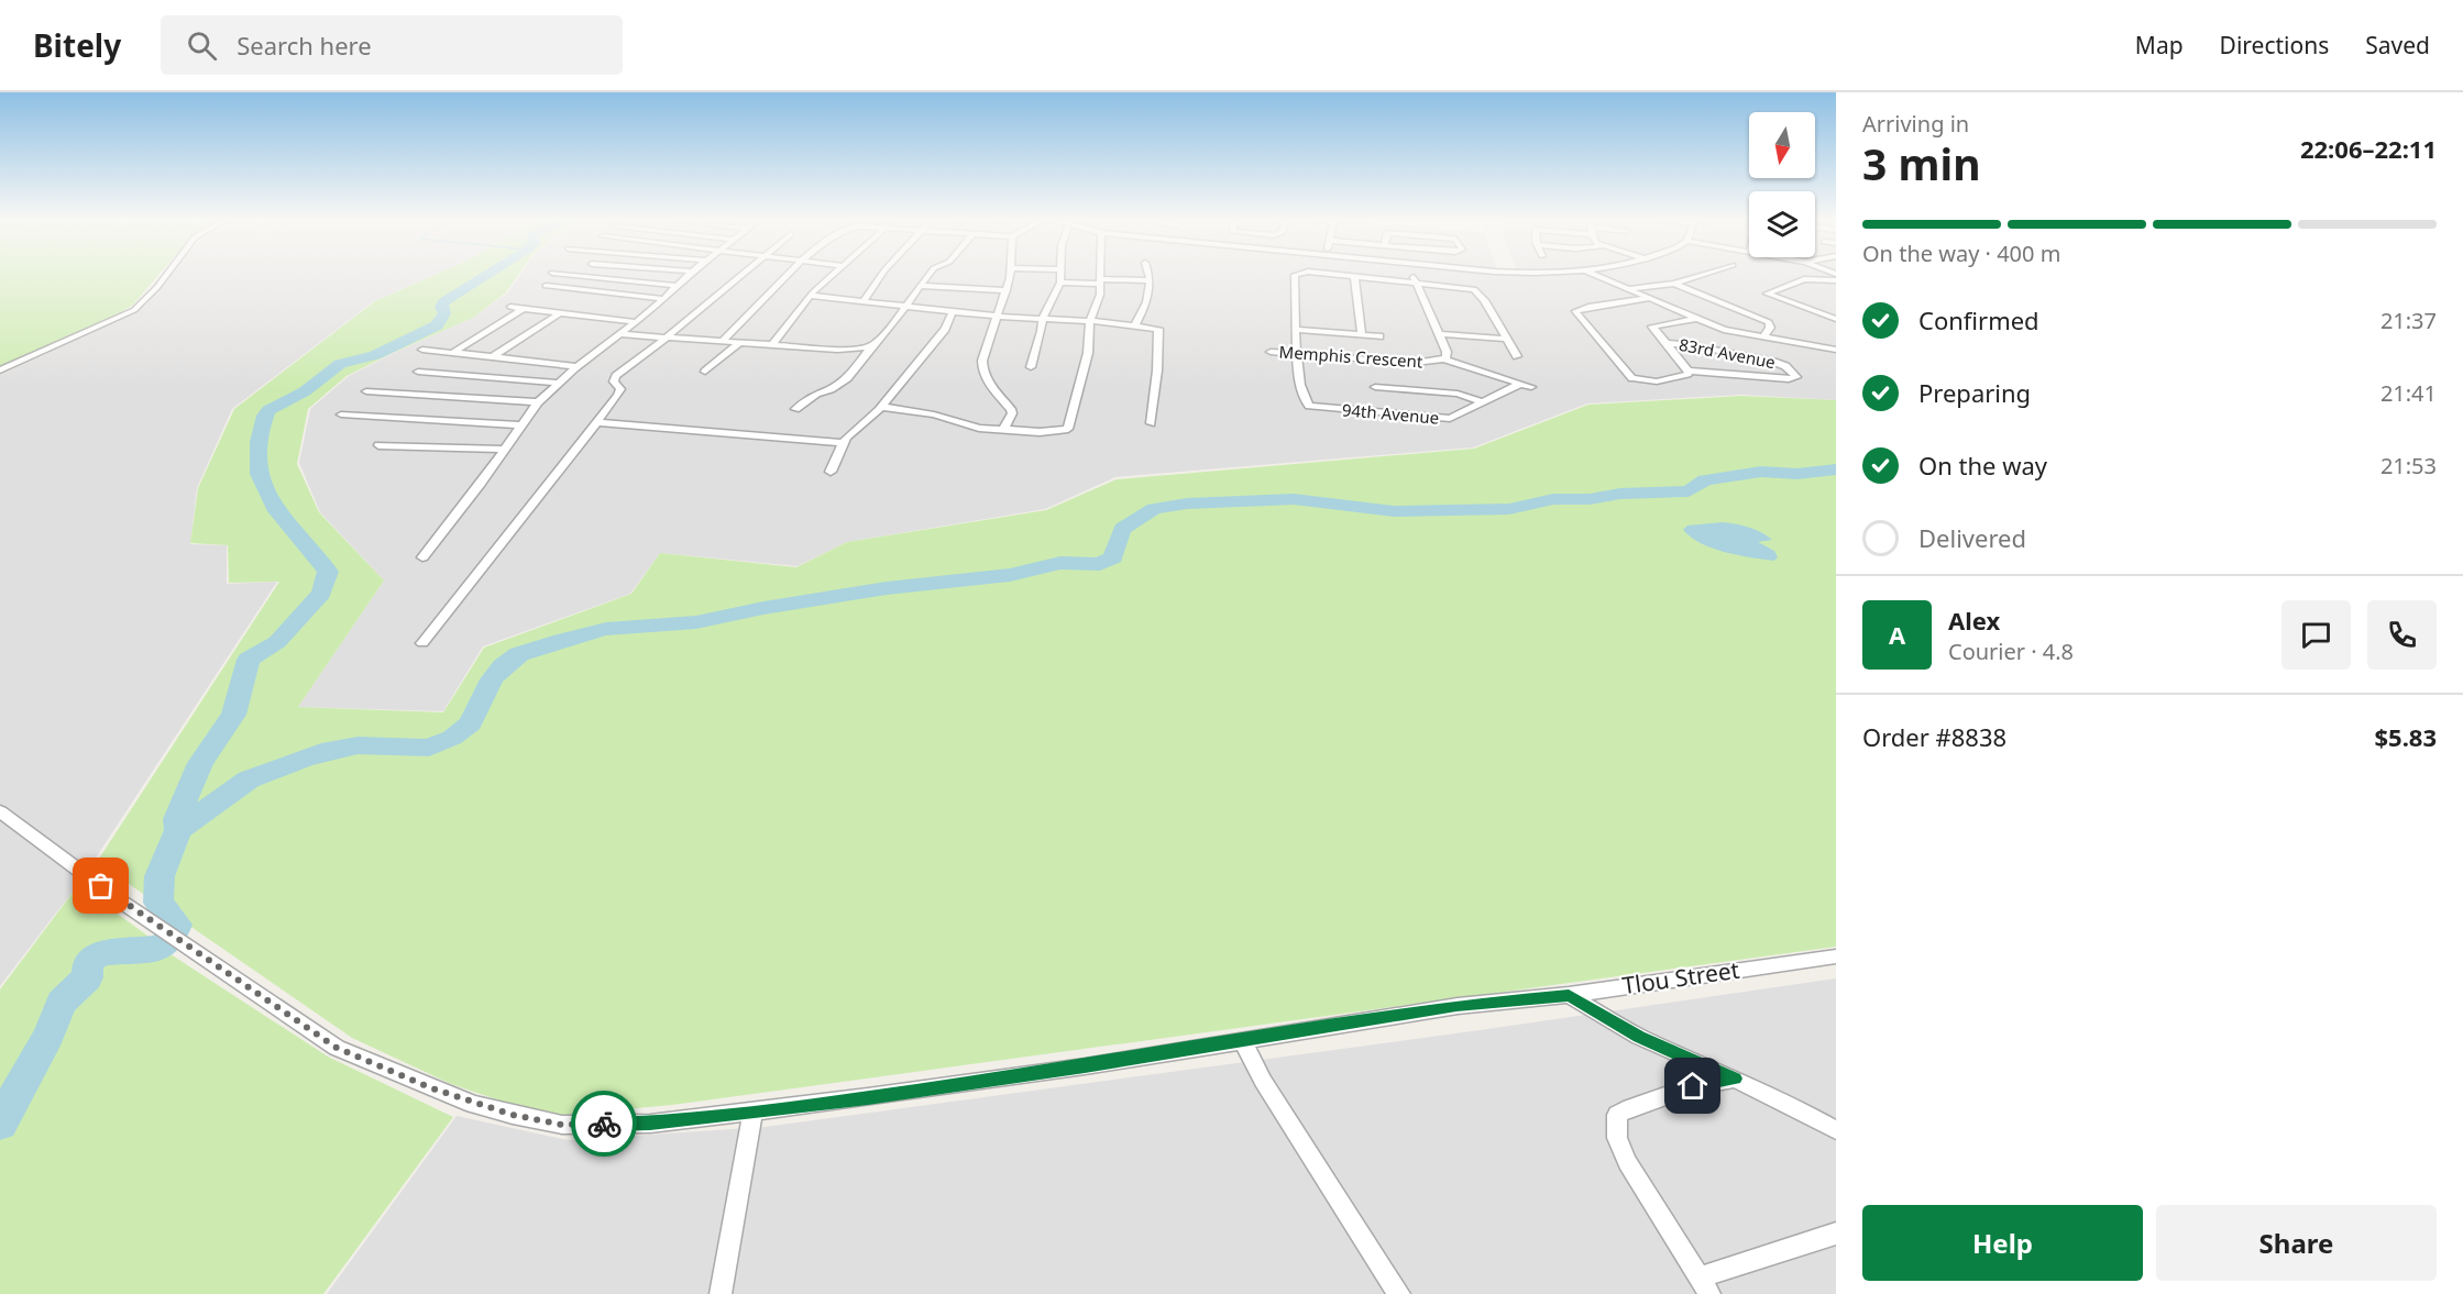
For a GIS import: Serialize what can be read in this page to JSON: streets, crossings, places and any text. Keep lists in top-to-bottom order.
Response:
{
  "streets": {
    "street": [
      "83rd Avenue",
      "Memphis Crescent",
      "94th Avenue",
      "Tlou Street"
    ]
  },
  "crossings": [
    ["Memphis Crescent", "94th Avenue"]
  ],
  "north": "bottom",
  "page": {
    "header": "Bitely",
    "search": "Search here",
    "nav": ["Map", "Directions", "Saved"],
    "heading": ["3 min", "Arriving in", "22:06–22:11"],
    "panel": [
      "Alex",
      "Courier · 4.8",
      "Order #8838",
      "$5.83"
    ],
    "bar": "On the way · 400 m",
    "list": [
      ["Confirmed", "21:37"],
      ["Preparing", "21:41"],
      ["On the way", "21:53"],
      "Delivered"
    ],
    "round": "A",
    "buttons": ["Help", "Share"]
  }
}
